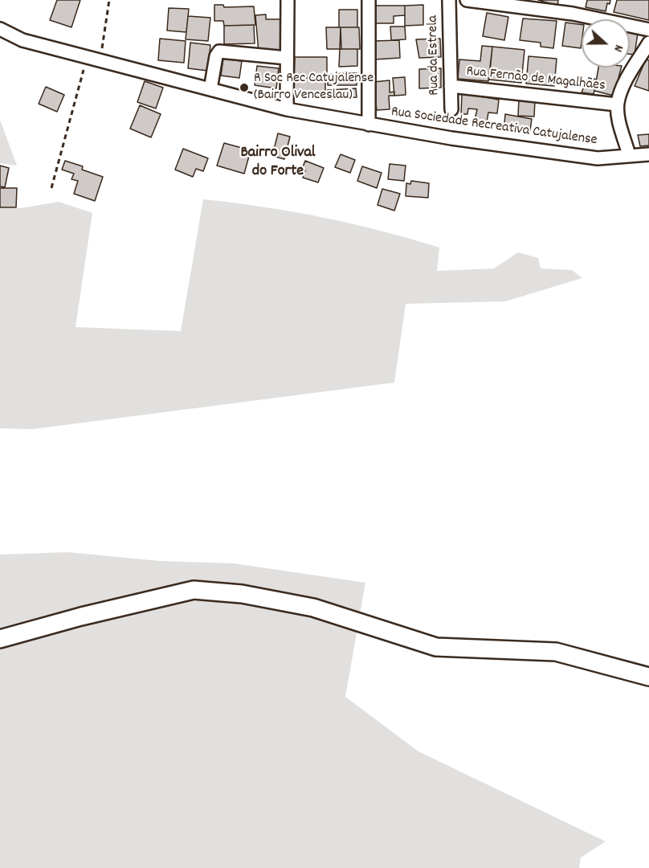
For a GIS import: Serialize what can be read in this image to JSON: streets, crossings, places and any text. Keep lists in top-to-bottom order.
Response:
{
  "streets": {
    "street": ["Rua da Estrela", "Rua Fernão de Magalhães", "Rua Sociedade Recreativa Catujalense"]
  },
  "crossings": [
    ["Rua da Estrela", "Rua Fernão de Magalhães"]
  ],
  "districts": ["Bairro Olival do Forte"],
  "places": ["R Soc Rec Catujalense (Bairro Venceslau)"],
  "north": "right"
}
